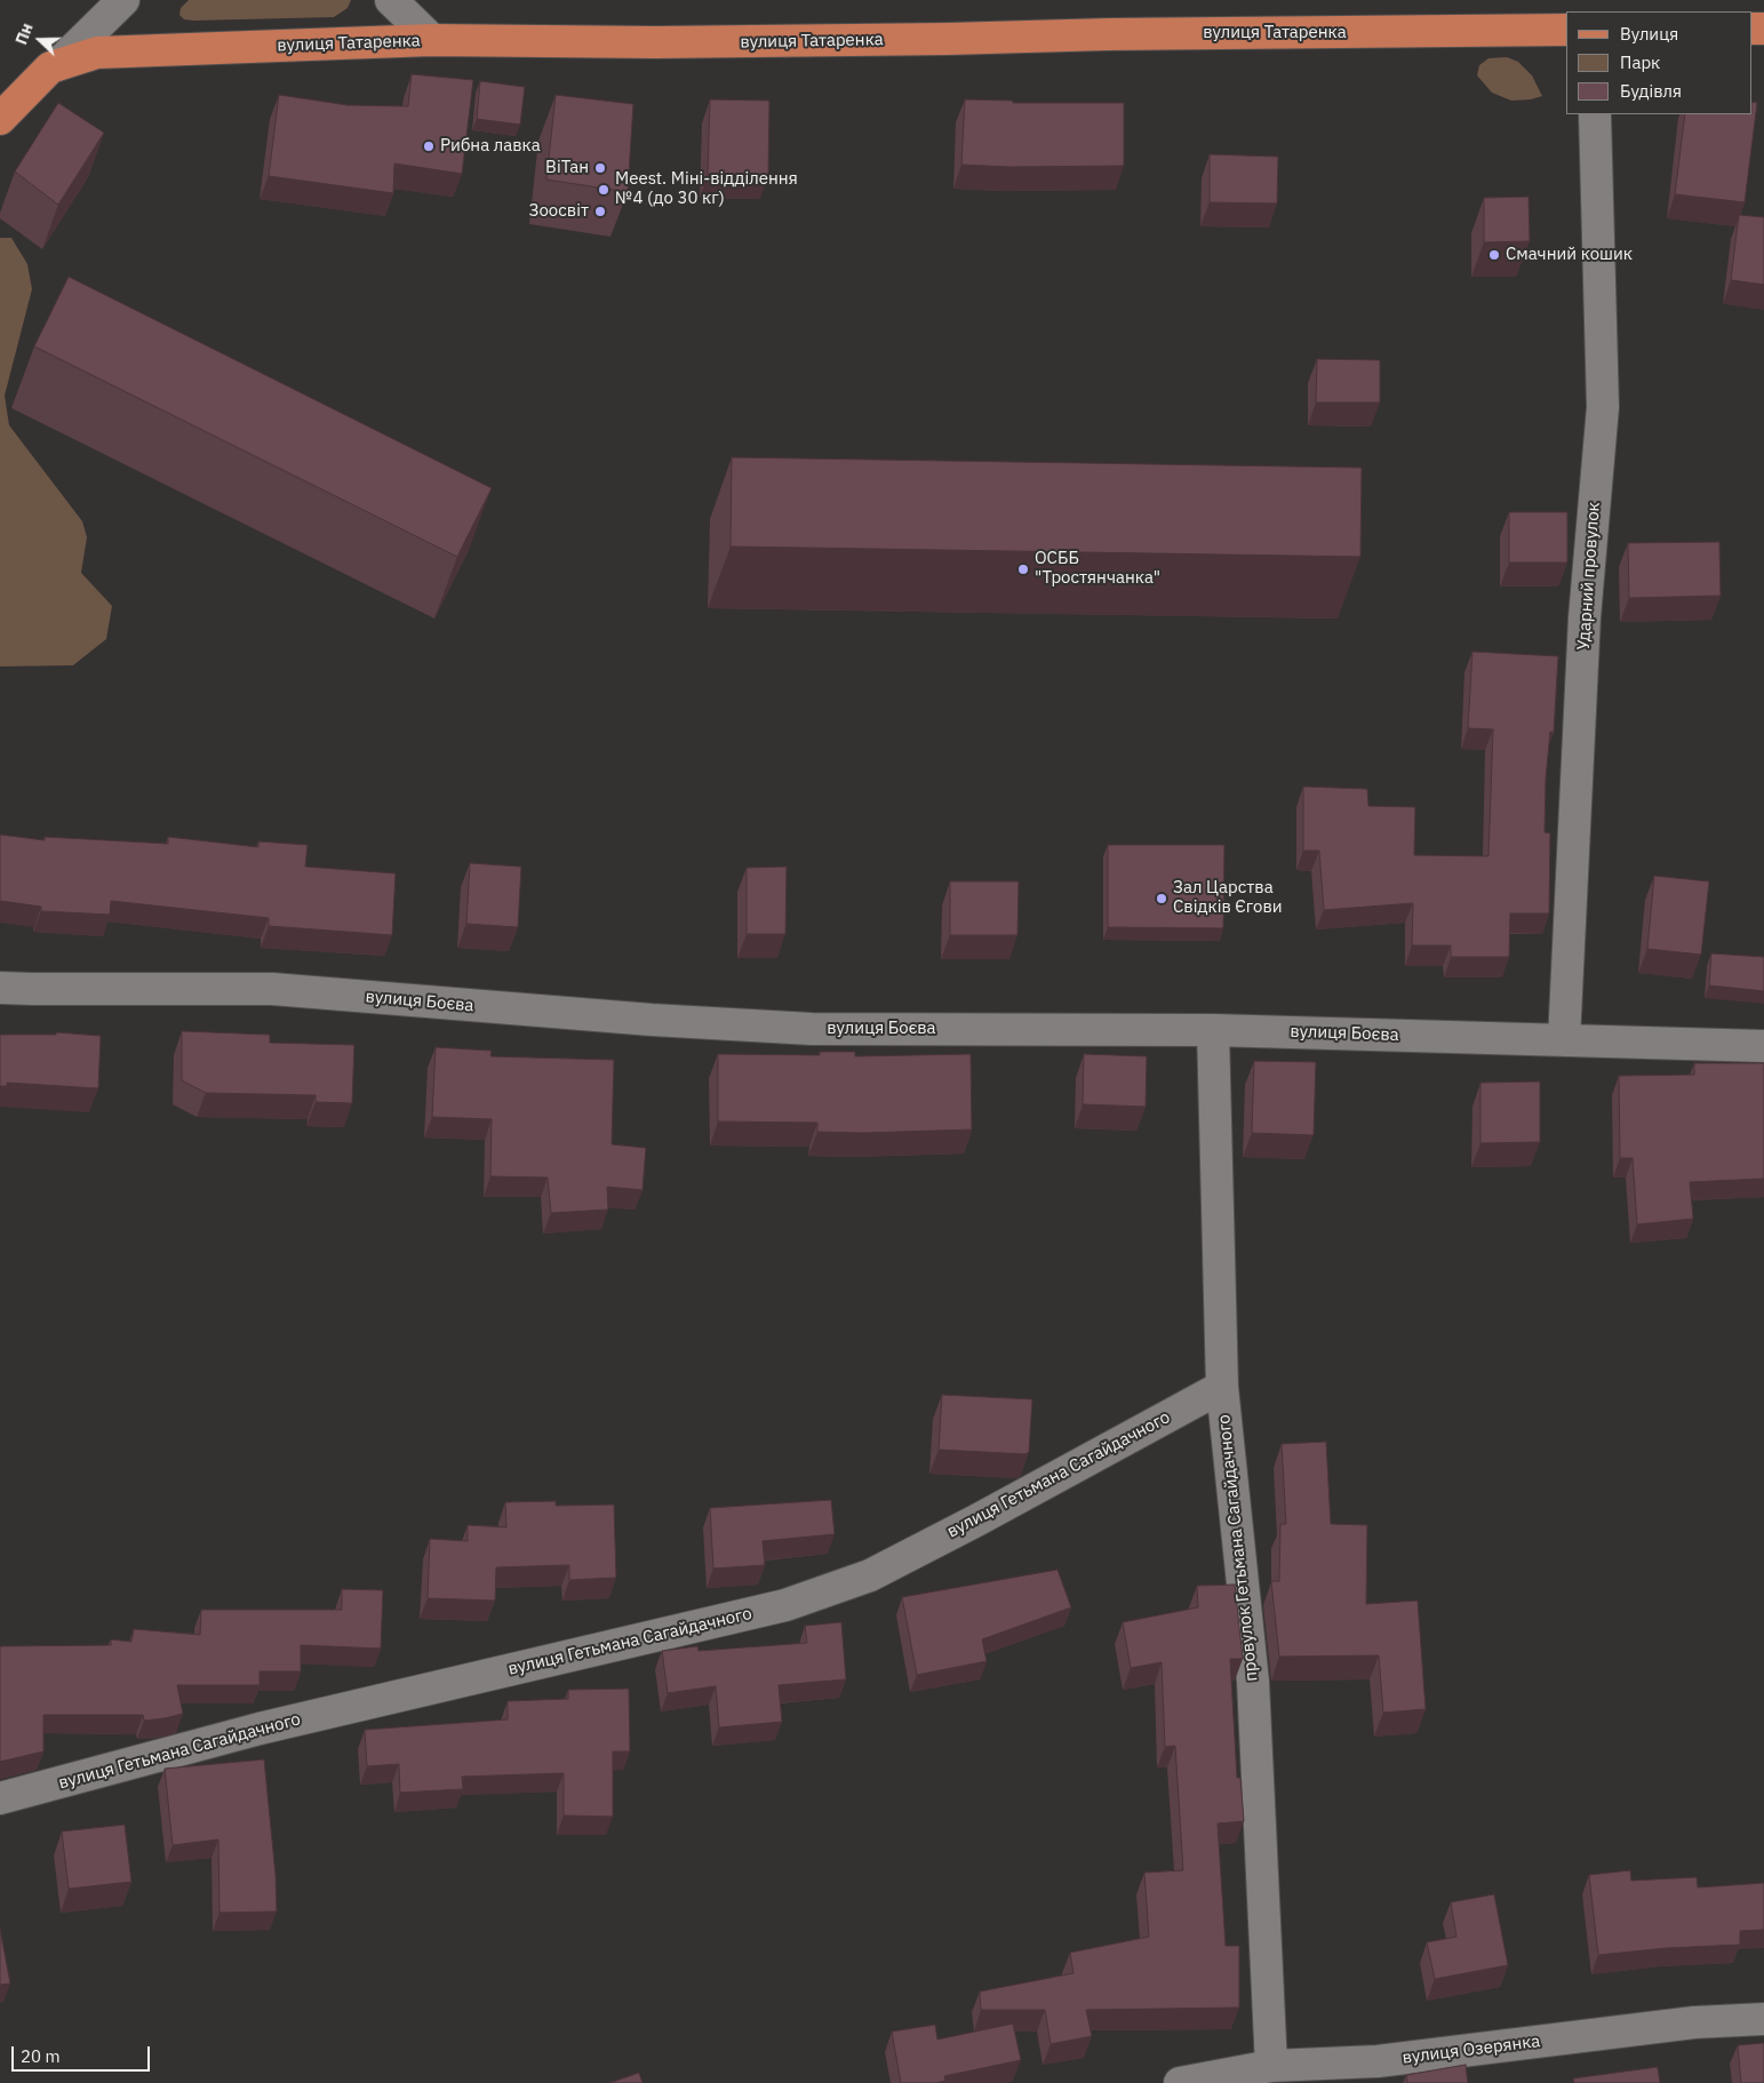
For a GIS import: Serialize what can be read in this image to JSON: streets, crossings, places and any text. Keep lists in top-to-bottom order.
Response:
{
  "streets": {
    "main road": ["вулиця Татаренка"],
    "street": [
      "Ударний провулок",
      "вулиця Боєва",
      "вулиця Гетьмана Сагайдачного",
      "провулок Гетьмана Сагайдачного",
      "вулиця Озерянка"
    ]
  },
  "crossings": [
    ["Ударний провулок", "вулиця Боєва"],
    ["вулиця Боєва", "провулок Гетьмана Сагайдачного"],
    ["вулиця Гетьмана Сагайдачного", "провулок Гетьмана Сагайдачного"],
    ["провулок Гетьмана Сагайдачного", "вулиця Озерянка"]
  ],
  "places": [
    "Рибна лавка",
    "ВіТан",
    "Meest. Міні-відділення №4 (до 30 кг)",
    "Зоосвіт",
    "Смачний кошик",
    "ОСББ \"Тростянчанка\"",
    "Зал Царства Свідків Єгови"
  ],
  "legend": ["Вулиця", "Парк", "Будівля"],
  "scale_bar": "20 m",
  "north": "left"
}
